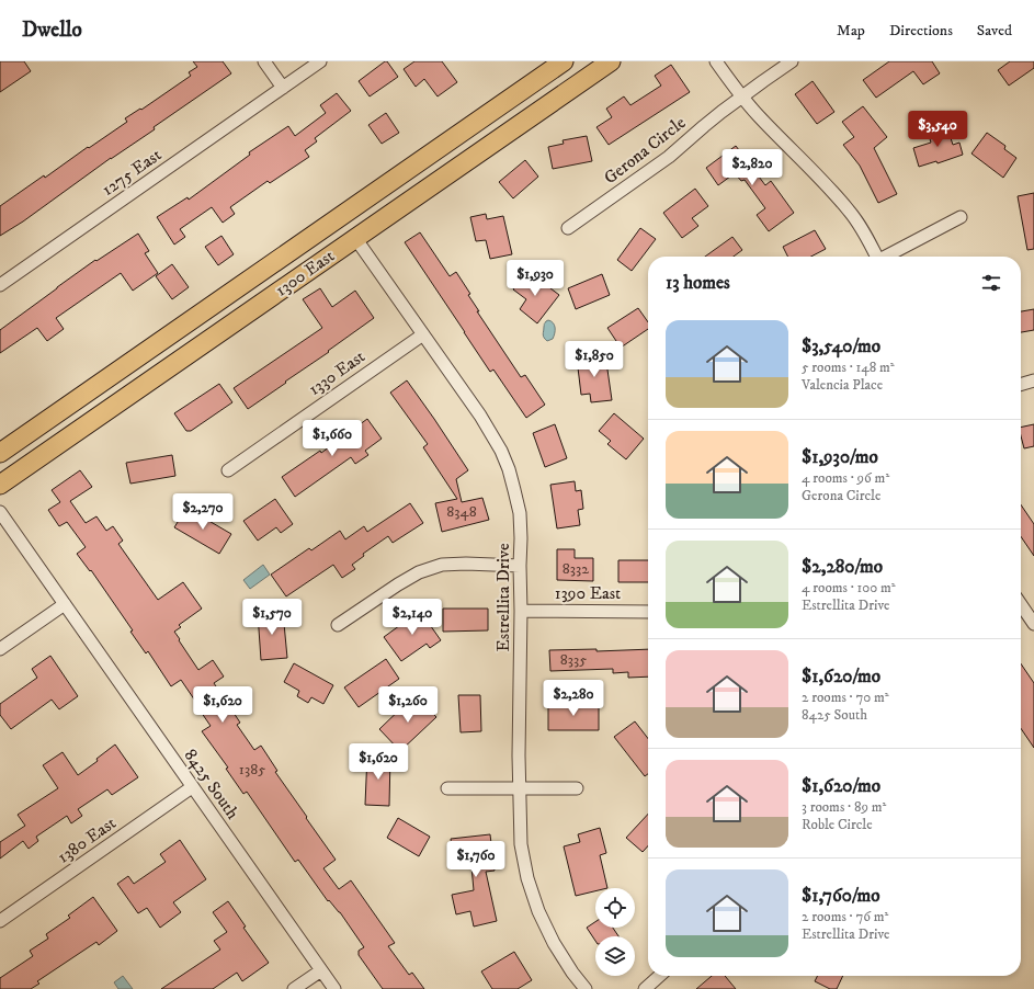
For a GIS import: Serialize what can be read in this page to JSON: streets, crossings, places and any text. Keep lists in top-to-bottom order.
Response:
{
  "streets": {
    "main road": ["1300 East"],
    "street": [
      "Gerona Circle",
      "1275 East",
      "1330 East",
      "1390 East",
      "Estrellita Drive",
      "8425 South",
      "1380 East"
    ]
  },
  "crossings": [
    ["1300 East", "Estrellita Drive"],
    ["1330 East", "Estrellita Drive"],
    ["1390 East", "Estrellita Drive"],
    ["8425 South", "1380 East"]
  ],
  "house_numbers": [
    "8348",
    "8332",
    "8335",
    "1385"
  ],
  "page": {
    "header": "Dwello",
    "nav": ["Map", "Directions", "Saved"],
    "price": [
      "$3,540",
      "$2,820",
      "$1,930",
      "$1,850",
      "$1,660",
      "$2,270",
      "$1,570",
      "$2,140",
      "$2,280",
      "$1,620",
      "$1,260",
      "$1,620",
      "$1,760"
    ],
    "heading": "13 homes",
    "list": [
      {
        "name": "$3,540/mo",
        "note": "5 rooms · 148 m² · Valencia Place"
      },
      {
        "name": "$1,930/mo",
        "note": "4 rooms · 96 m² · Gerona Circle"
      },
      {
        "name": "$2,280/mo",
        "note": "4 rooms · 100 m² · Estrellita Drive"
      },
      {
        "name": "$1,620/mo",
        "note": "2 rooms · 70 m² · 8425 South"
      },
      {
        "name": "$1,620/mo",
        "note": "3 rooms · 89 m² · Roble Circle"
      },
      {
        "name": "$1,760/mo",
        "note": "2 rooms · 76 m² · Estrellita Drive"
      }
    ]
  }
}
